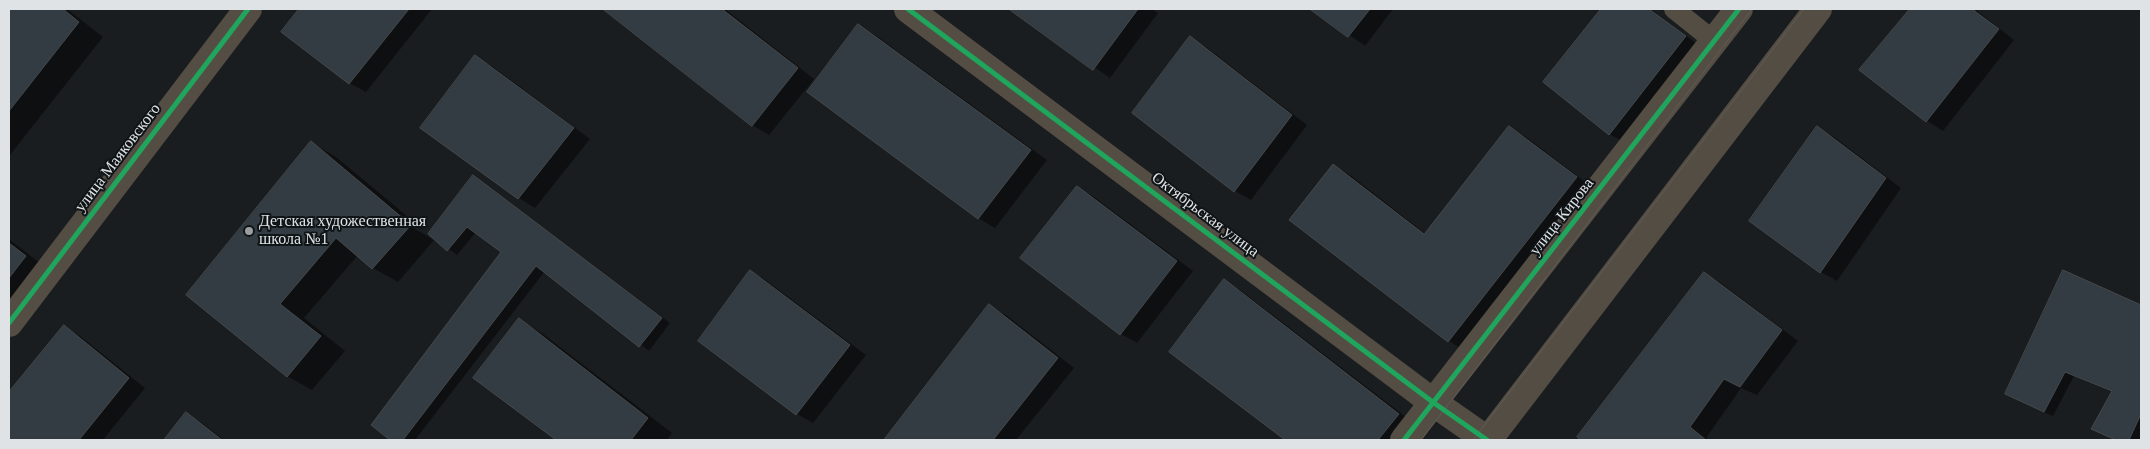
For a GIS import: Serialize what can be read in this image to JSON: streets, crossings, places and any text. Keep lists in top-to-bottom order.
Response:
{
  "streets": {
    "street": ["улица Маяковского", "Октябрьская улица", "улица Кирова"]
  },
  "crossings": [
    ["Октябрьская улица", "улица Кирова"]
  ],
  "places": ["Детская художественная школа №1"]
}
